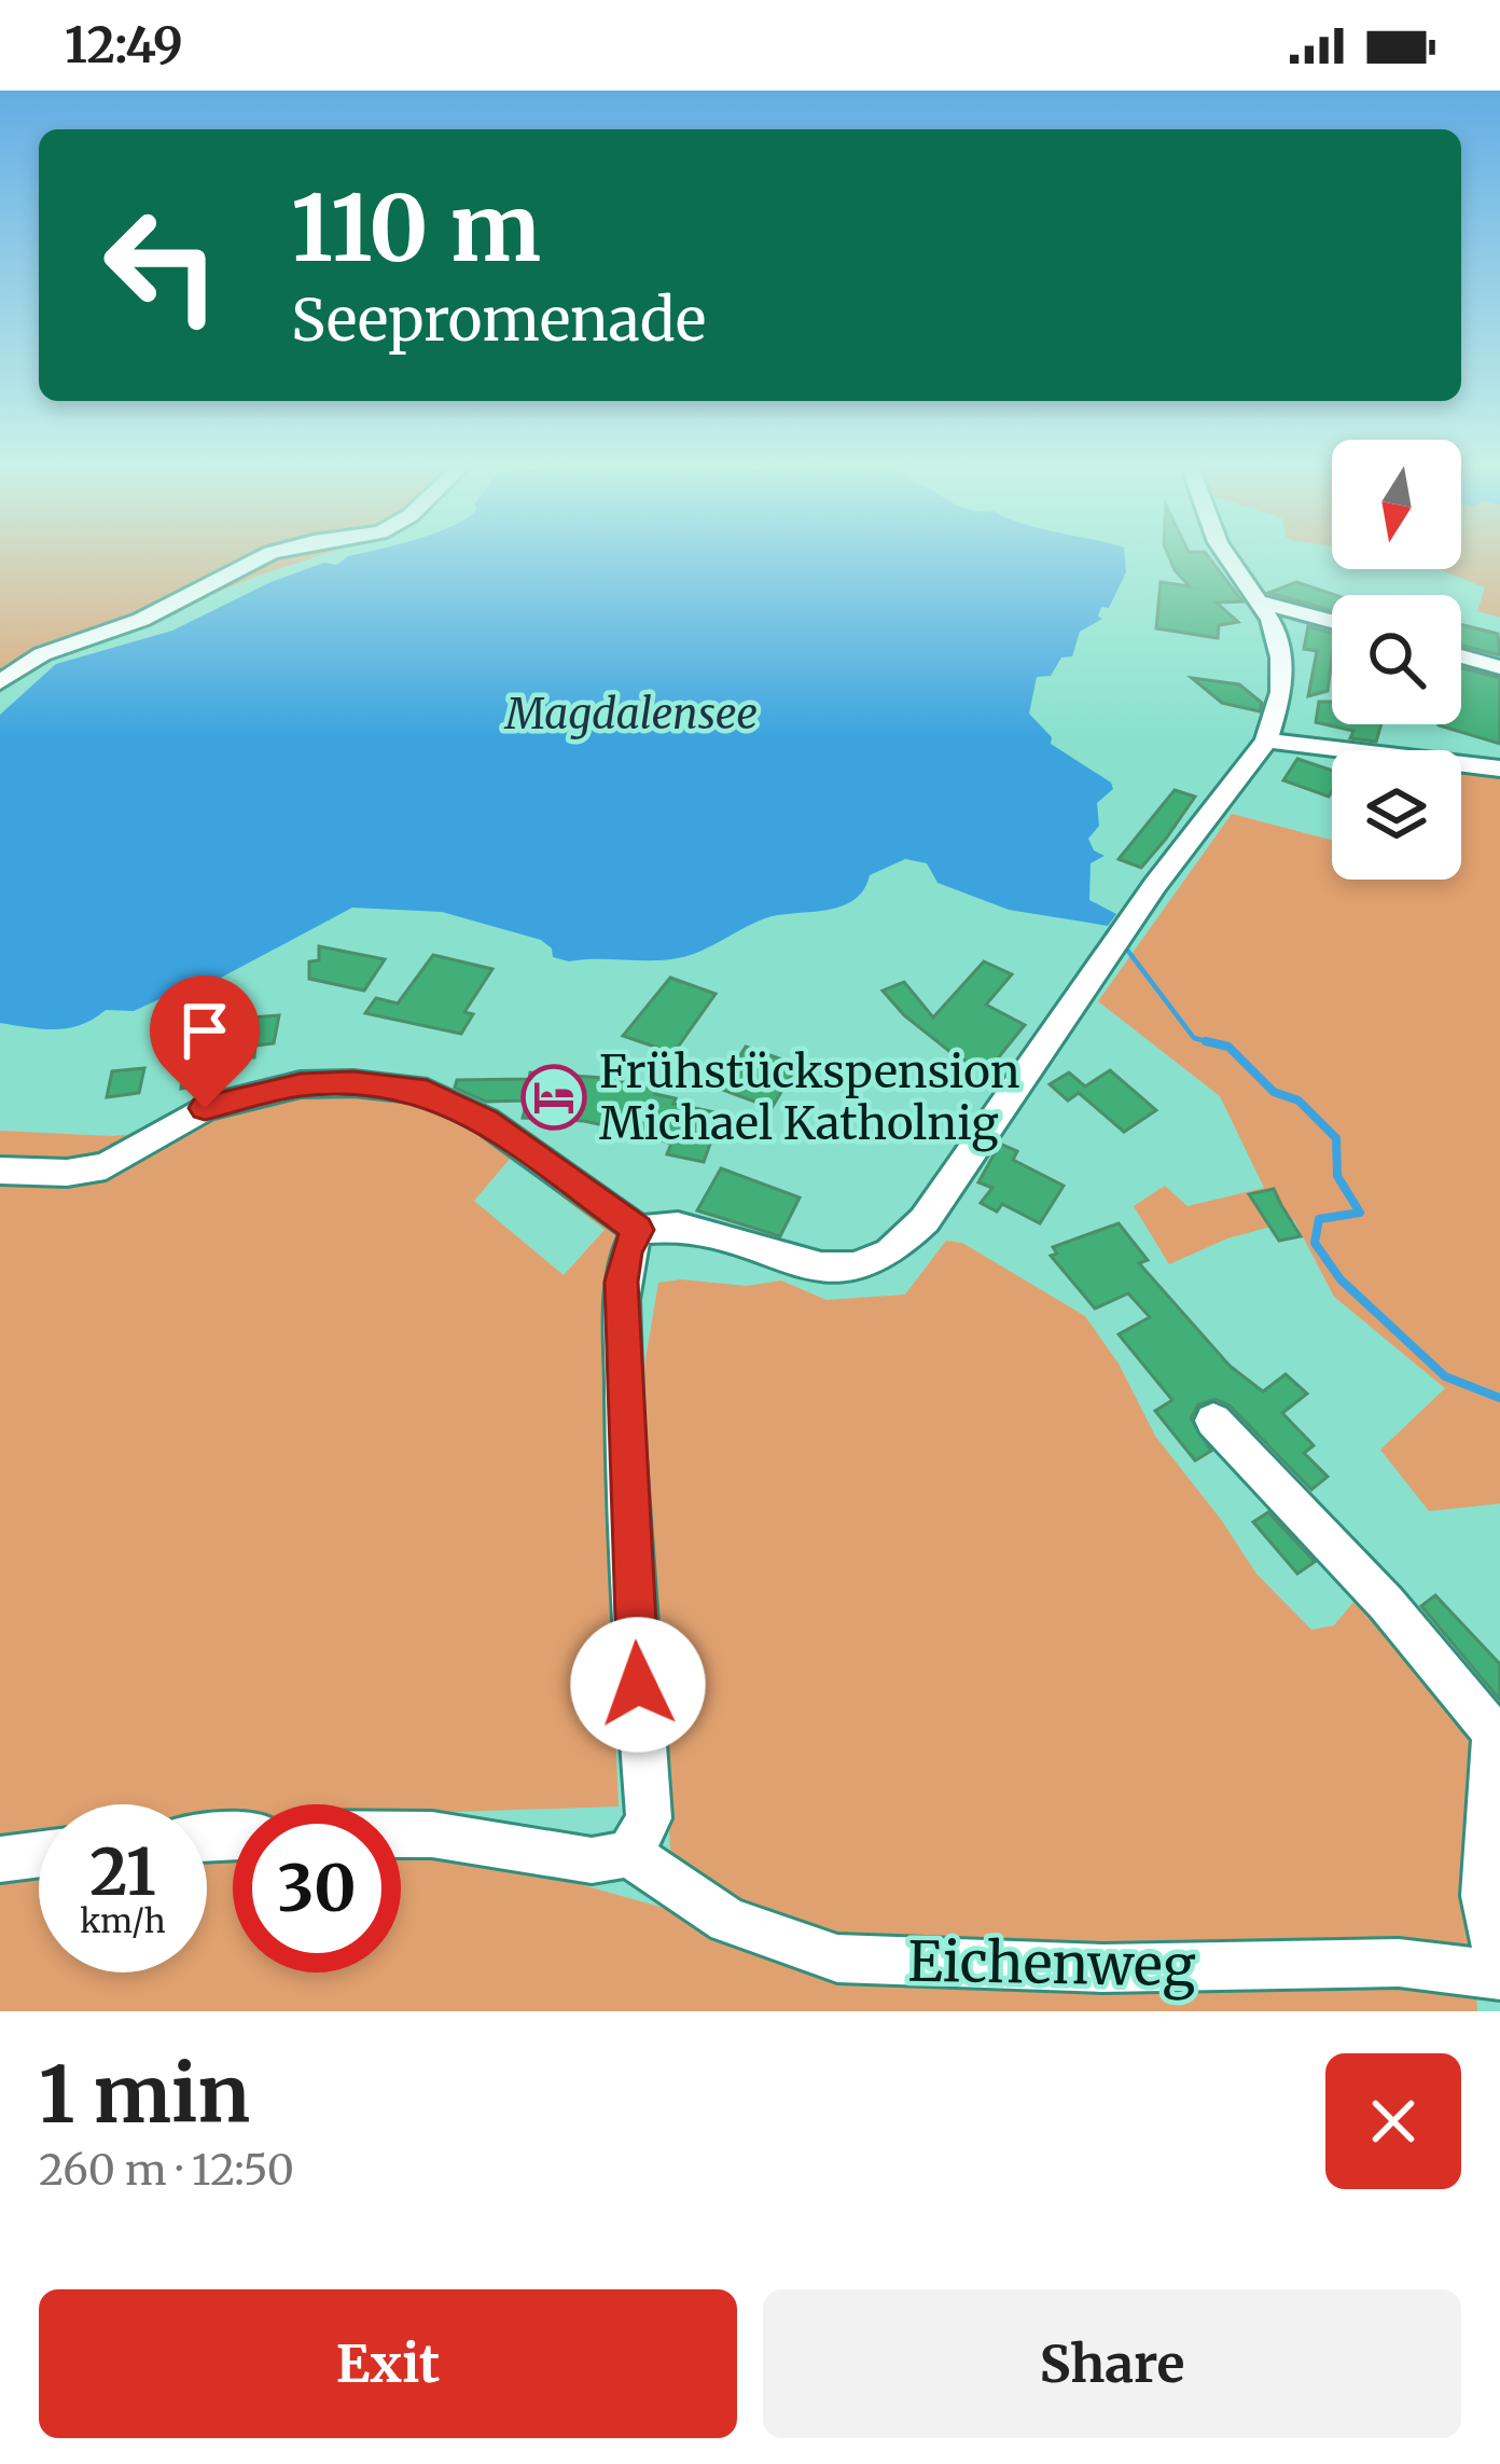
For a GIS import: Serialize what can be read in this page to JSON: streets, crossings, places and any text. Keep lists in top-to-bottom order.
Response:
{
  "streets": {
    "street": ["Eichenweg"]
  },
  "water": ["Magdalensee"],
  "places": {
    "hotel": ["Frühstückspension Michael Katholnig"]
  },
  "north": "bottom",
  "page": {
    "status": "12:49",
    "turn": ["110 m", "Seepromenade"],
    "speed": "21 km/h",
    "limit": "30",
    "heading": ["1 min", "260 m · 12:50"],
    "buttons": ["Exit", "Share"]
  }
}
